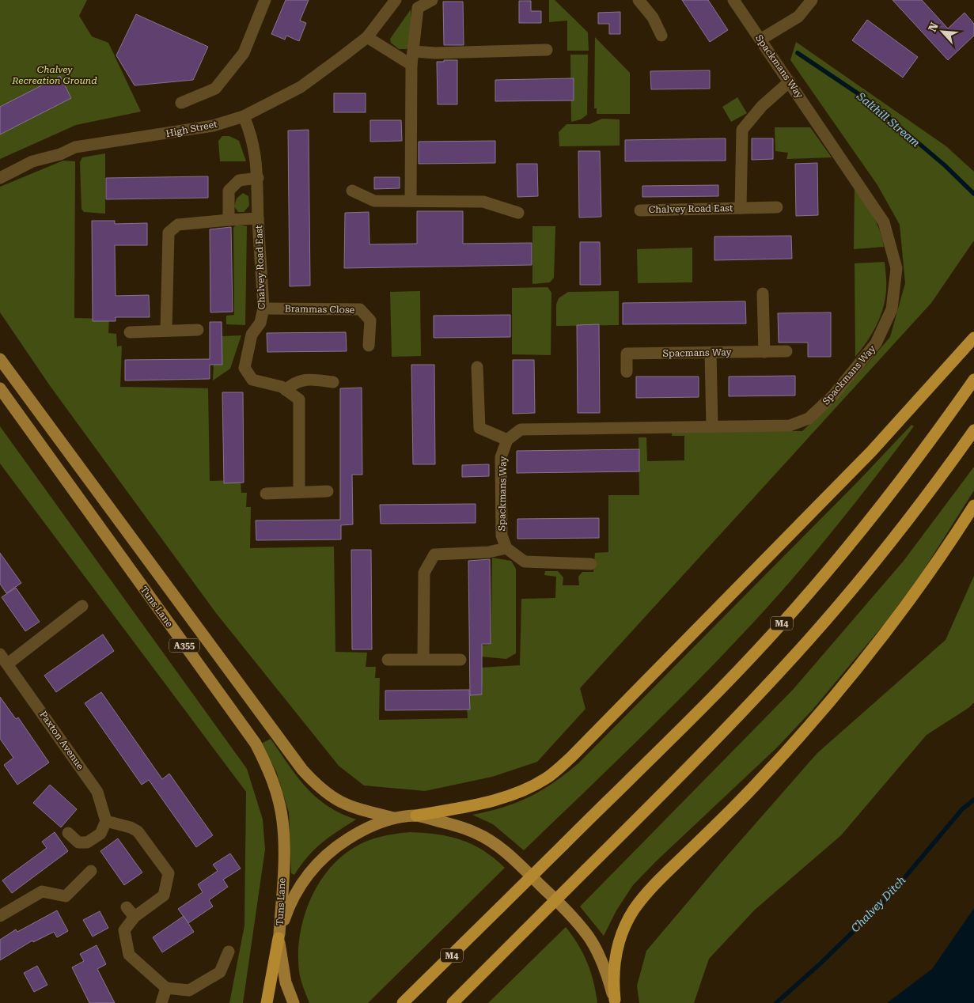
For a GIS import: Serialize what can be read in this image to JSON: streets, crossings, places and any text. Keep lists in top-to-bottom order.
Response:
{
  "streets": {
    "highway": ["M4"],
    "main road": ["Tuns Lane", "A355"],
    "street": [
      "Spackmans Way",
      "High Street",
      "Chalvey Road East",
      "Brammas Close",
      "Spacmans Way",
      "Paxton Avenue"
    ]
  },
  "crossings": [
    ["Spackmans Way", "Chalvey Road East"],
    ["High Street", "Chalvey Road East"],
    ["Chalvey Road East", "Brammas Close"]
  ],
  "water": ["Salthill Stream", "Chalvey Ditch"],
  "parks": ["Chalvey Recreation Ground"],
  "north": "top left"
}
